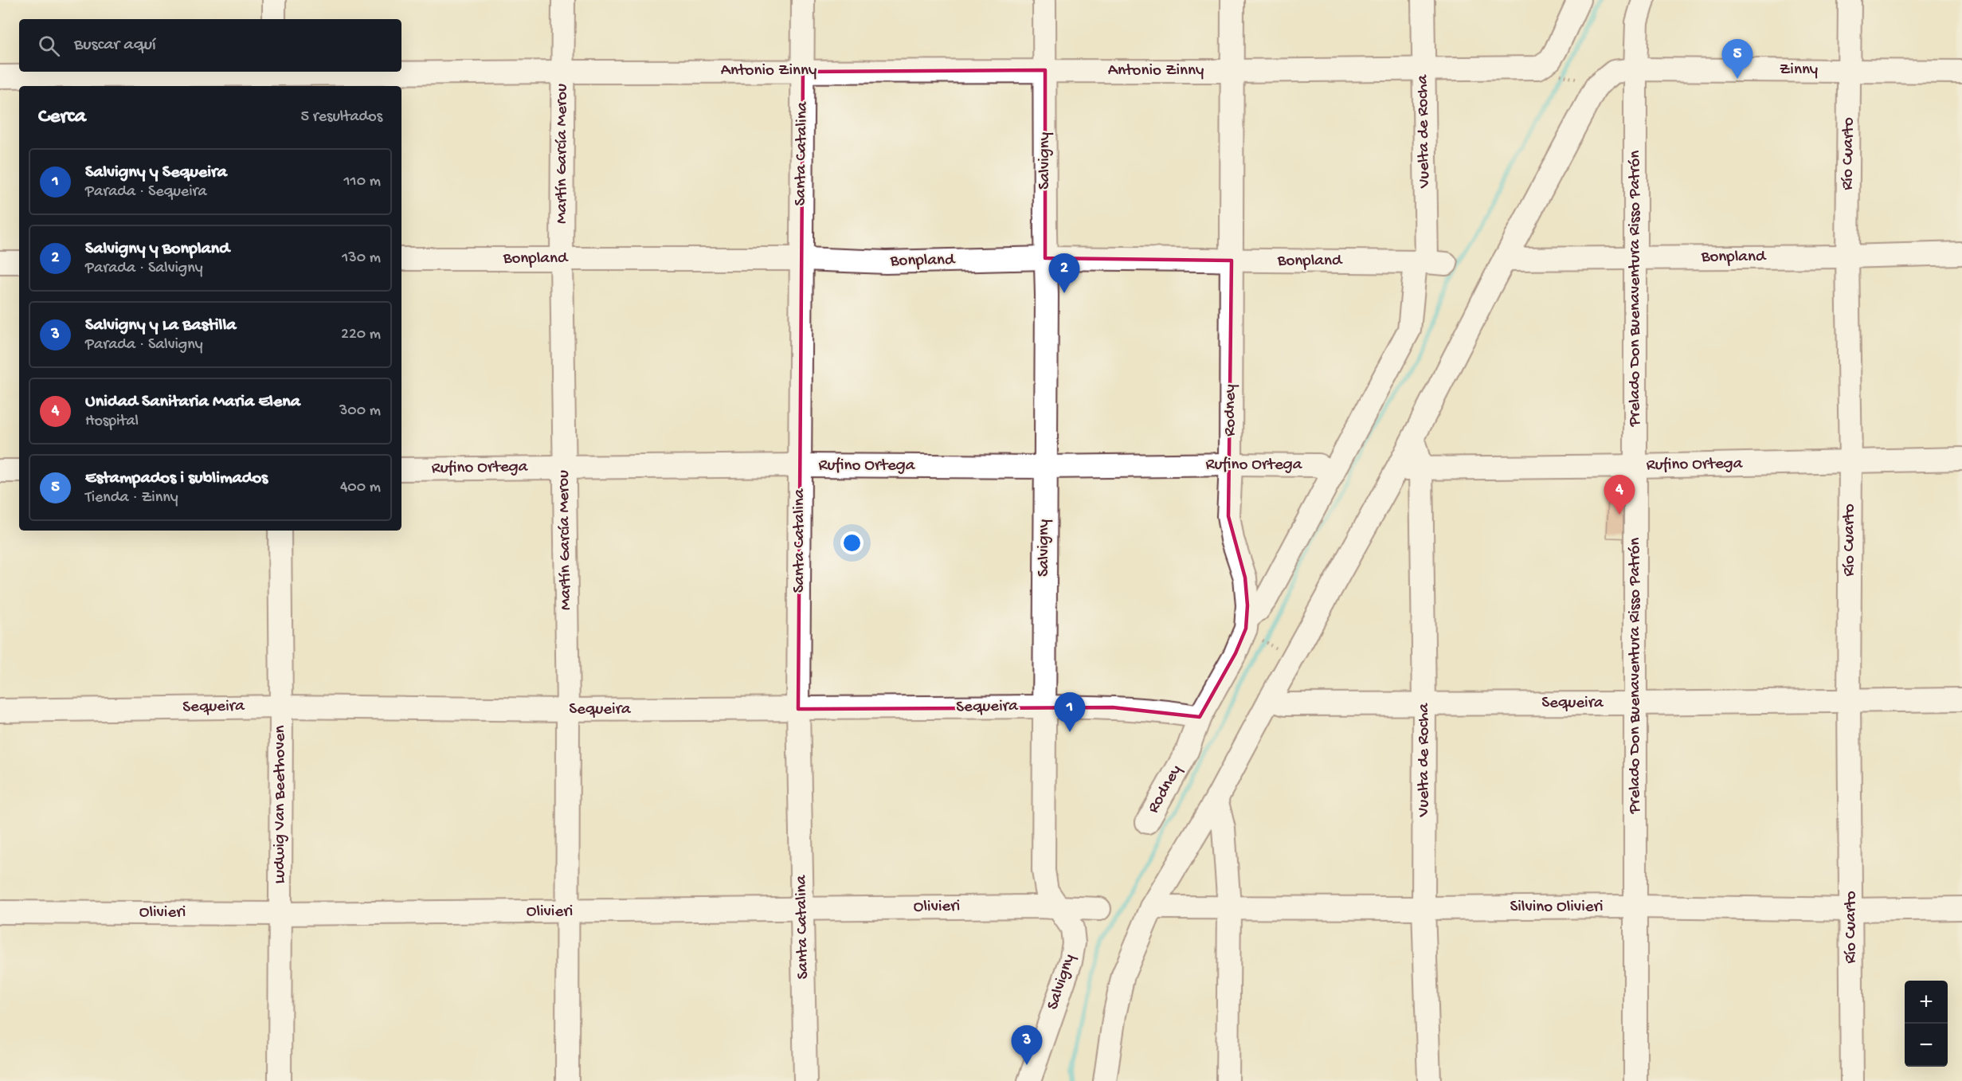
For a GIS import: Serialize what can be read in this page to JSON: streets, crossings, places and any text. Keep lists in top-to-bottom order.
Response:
{
  "streets": {
    "street": [
      "Zinny",
      "Antonio Zinny",
      "Vuelta de Rocha",
      "Martín García Merou",
      "Santa Catalina",
      "Río Cuarto",
      "Salvigny",
      "Bonpland",
      "Prelado Don Buenaventura Risso Patrón",
      "Rodney",
      "Rufino Ortega",
      "Sequeira",
      "Ludwig Van Beethoven",
      "Olivieri",
      "Silvino Olivieri"
    ]
  },
  "crossings": [
    ["Zinny", "Río Cuarto"],
    ["Zinny", "Prelado Don Buenaventura Risso Patrón"],
    ["Antonio Zinny", "Vuelta de Rocha"],
    ["Antonio Zinny", "Martín García Merou"],
    ["Antonio Zinny", "Santa Catalina"],
    ["Antonio Zinny", "Salvigny"],
    ["Antonio Zinny", "Rodney"],
    ["Vuelta de Rocha", "Bonpland"],
    ["Vuelta de Rocha", "Rodney"],
    ["Vuelta de Rocha", "Rufino Ortega"],
    ["Vuelta de Rocha", "Sequeira"],
    ["Vuelta de Rocha", "Silvino Olivieri"],
    ["Martín García Merou", "Bonpland"],
    ["Martín García Merou", "Rufino Ortega"],
    ["Martín García Merou", "Sequeira"],
    ["Martín García Merou", "Olivieri"],
    ["Santa Catalina", "Bonpland"],
    ["Santa Catalina", "Rufino Ortega"],
    ["Santa Catalina", "Sequeira"],
    ["Santa Catalina", "Olivieri"],
    ["Río Cuarto", "Bonpland"],
    ["Río Cuarto", "Rufino Ortega"],
    ["Río Cuarto", "Sequeira"],
    ["Río Cuarto", "Silvino Olivieri"],
    ["Salvigny", "Bonpland"],
    ["Salvigny", "Rufino Ortega"],
    ["Salvigny", "Sequeira"],
    ["Salvigny", "Olivieri"],
    ["Bonpland", "Prelado Don Buenaventura Risso Patrón"],
    ["Bonpland", "Rodney"],
    ["Prelado Don Buenaventura Risso Patrón", "Rufino Ortega"],
    ["Prelado Don Buenaventura Risso Patrón", "Sequeira"],
    ["Prelado Don Buenaventura Risso Patrón", "Silvino Olivieri"],
    ["Rodney", "Rufino Ortega"],
    ["Rodney", "Sequeira"],
    ["Sequeira", "Ludwig Van Beethoven"],
    ["Ludwig Van Beethoven", "Olivieri"]
  ],
  "page": {
    "search": "Buscar aquí",
    "pins": [
      "5",
      "2",
      "4",
      "1",
      "3"
    ],
    "heading": ["Cerca", "5 resultados"],
    "list": [
      {
        "mark": "1",
        "name": "Salvigny y Sequeira",
        "note": "Parada · Sequeira",
        "value": "110 m"
      },
      {
        "mark": "2",
        "name": "Salvigny y Bonpland",
        "note": "Parada · Salvigny",
        "value": "130 m"
      },
      {
        "mark": "3",
        "name": "Salvigny y La Bastilla",
        "note": "Parada · Salvigny",
        "value": "220 m"
      },
      {
        "mark": "4",
        "name": "Unidad Sanitaria Maria Elena",
        "note": "Hospital",
        "value": "300 m"
      },
      {
        "mark": "5",
        "name": "Estampados i sublimados",
        "note": "Tienda · Zinny",
        "value": "400 m"
      }
    ],
    "map_buttons": ["+", "−"]
  }
}
